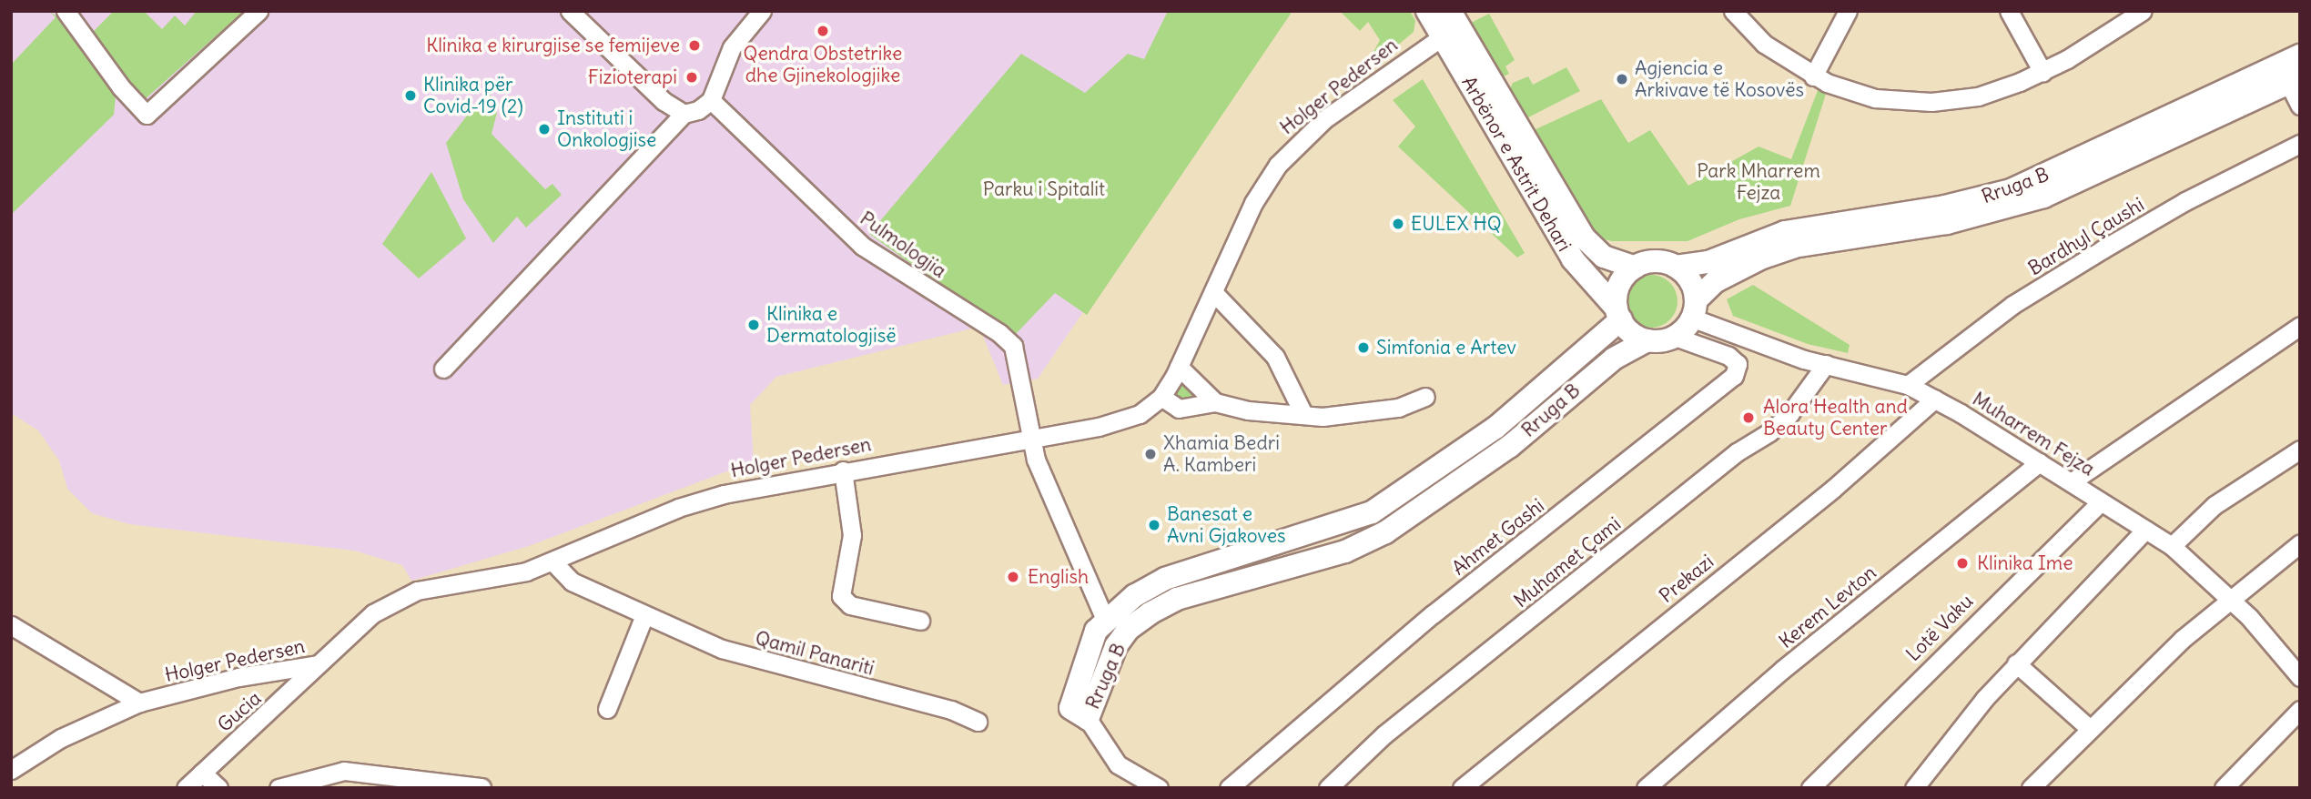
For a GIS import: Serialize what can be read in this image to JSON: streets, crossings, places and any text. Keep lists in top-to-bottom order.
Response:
{
  "streets": {
    "main road": ["Arbënor e Astrit Dehari", "Rruga B"],
    "street": [
      "Holger Pedersen",
      "Bardhyl Çaushi",
      "Pulmologjia",
      "Muharrem Fejza",
      "Ahmet Gashi",
      "Muhamet Çami",
      "Prekazi",
      "Kerem Levton",
      "Lotë Vaku",
      "Qamil Panariti",
      "Gucia"
    ]
  },
  "crossings": [
    ["Holger Pedersen", "Arbënor e Astrit Dehari"],
    ["Holger Pedersen", "Pulmologjia"],
    ["Holger Pedersen", "Qamil Panariti"],
    ["Holger Pedersen", "Gucia"],
    ["Arbënor e Astrit Dehari", "Rruga B"],
    ["Arbënor e Astrit Dehari", "Muharrem Fejza"],
    ["Arbënor e Astrit Dehari", "Ahmet Gashi"],
    ["Rruga B", "Pulmologjia"],
    ["Rruga B", "Muharrem Fejza"],
    ["Rruga B", "Ahmet Gashi"],
    ["Bardhyl Çaushi", "Muharrem Fejza"],
    ["Muharrem Fejza", "Ahmet Gashi"],
    ["Muharrem Fejza", "Muhamet Çami"],
    ["Muharrem Fejza", "Prekazi"],
    ["Muharrem Fejza", "Kerem Levton"],
    ["Muharrem Fejza", "Lotë Vaku"]
  ],
  "parks": ["Park Mharrem Fejza", "Parku i Spitalit"],
  "places": [
    "Qendra Obstetrike dhe Gjinekologjike",
    "Klinika e kirurgjise se femijeve",
    "Fizioterapi",
    "Agjencia e Arkivave të Kosovës",
    "Klinika për Covid-19 (2)",
    "Instituti i Onkologjise",
    "EULEX HQ",
    "Klinika e Dermatologjisë",
    "Simfonia e Artev",
    "Alora Health and Beauty Center",
    "Xhamia Bedri A. Kamberi",
    "Banesat e Avni Gjakoves",
    "Klinika Ime",
    "English"
  ]
}
